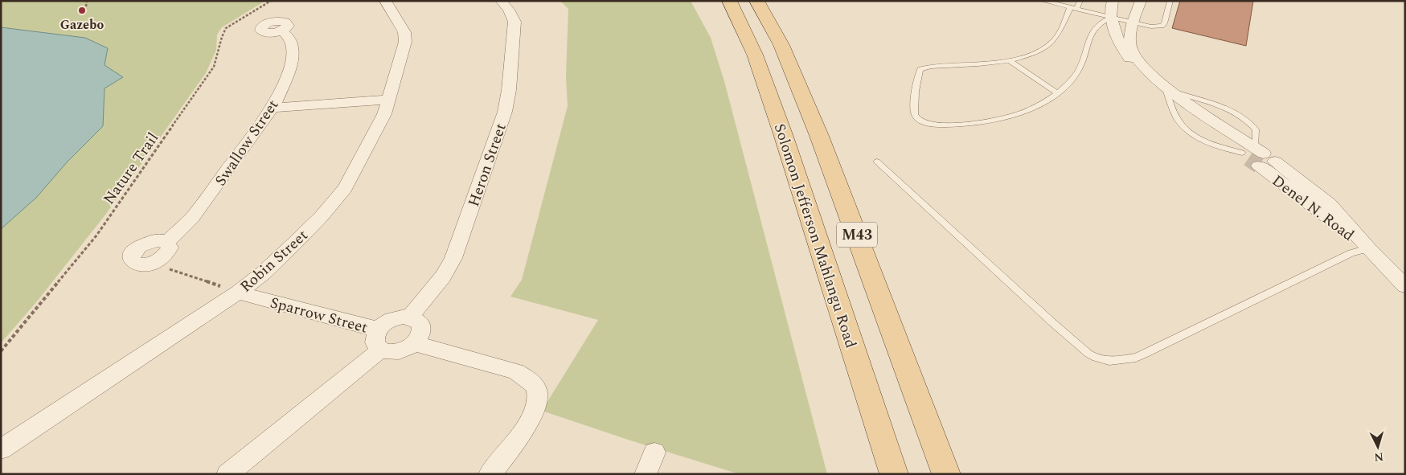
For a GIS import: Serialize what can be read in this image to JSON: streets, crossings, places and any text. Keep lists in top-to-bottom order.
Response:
{
  "streets": {
    "main road": ["M43", "Solomon Jefferson Mahlangu Road"],
    "street": [
      "Swallow Street",
      "Heron Street",
      "Denel N. Road",
      "Robin Street",
      "Sparrow Street"
    ],
    "path": ["Nature Trail"]
  },
  "crossings": [
    ["Heron Street", "Sparrow Street"],
    ["Robin Street", "Sparrow Street"]
  ],
  "places": ["Gazebo"],
  "north": "bottom"
}
